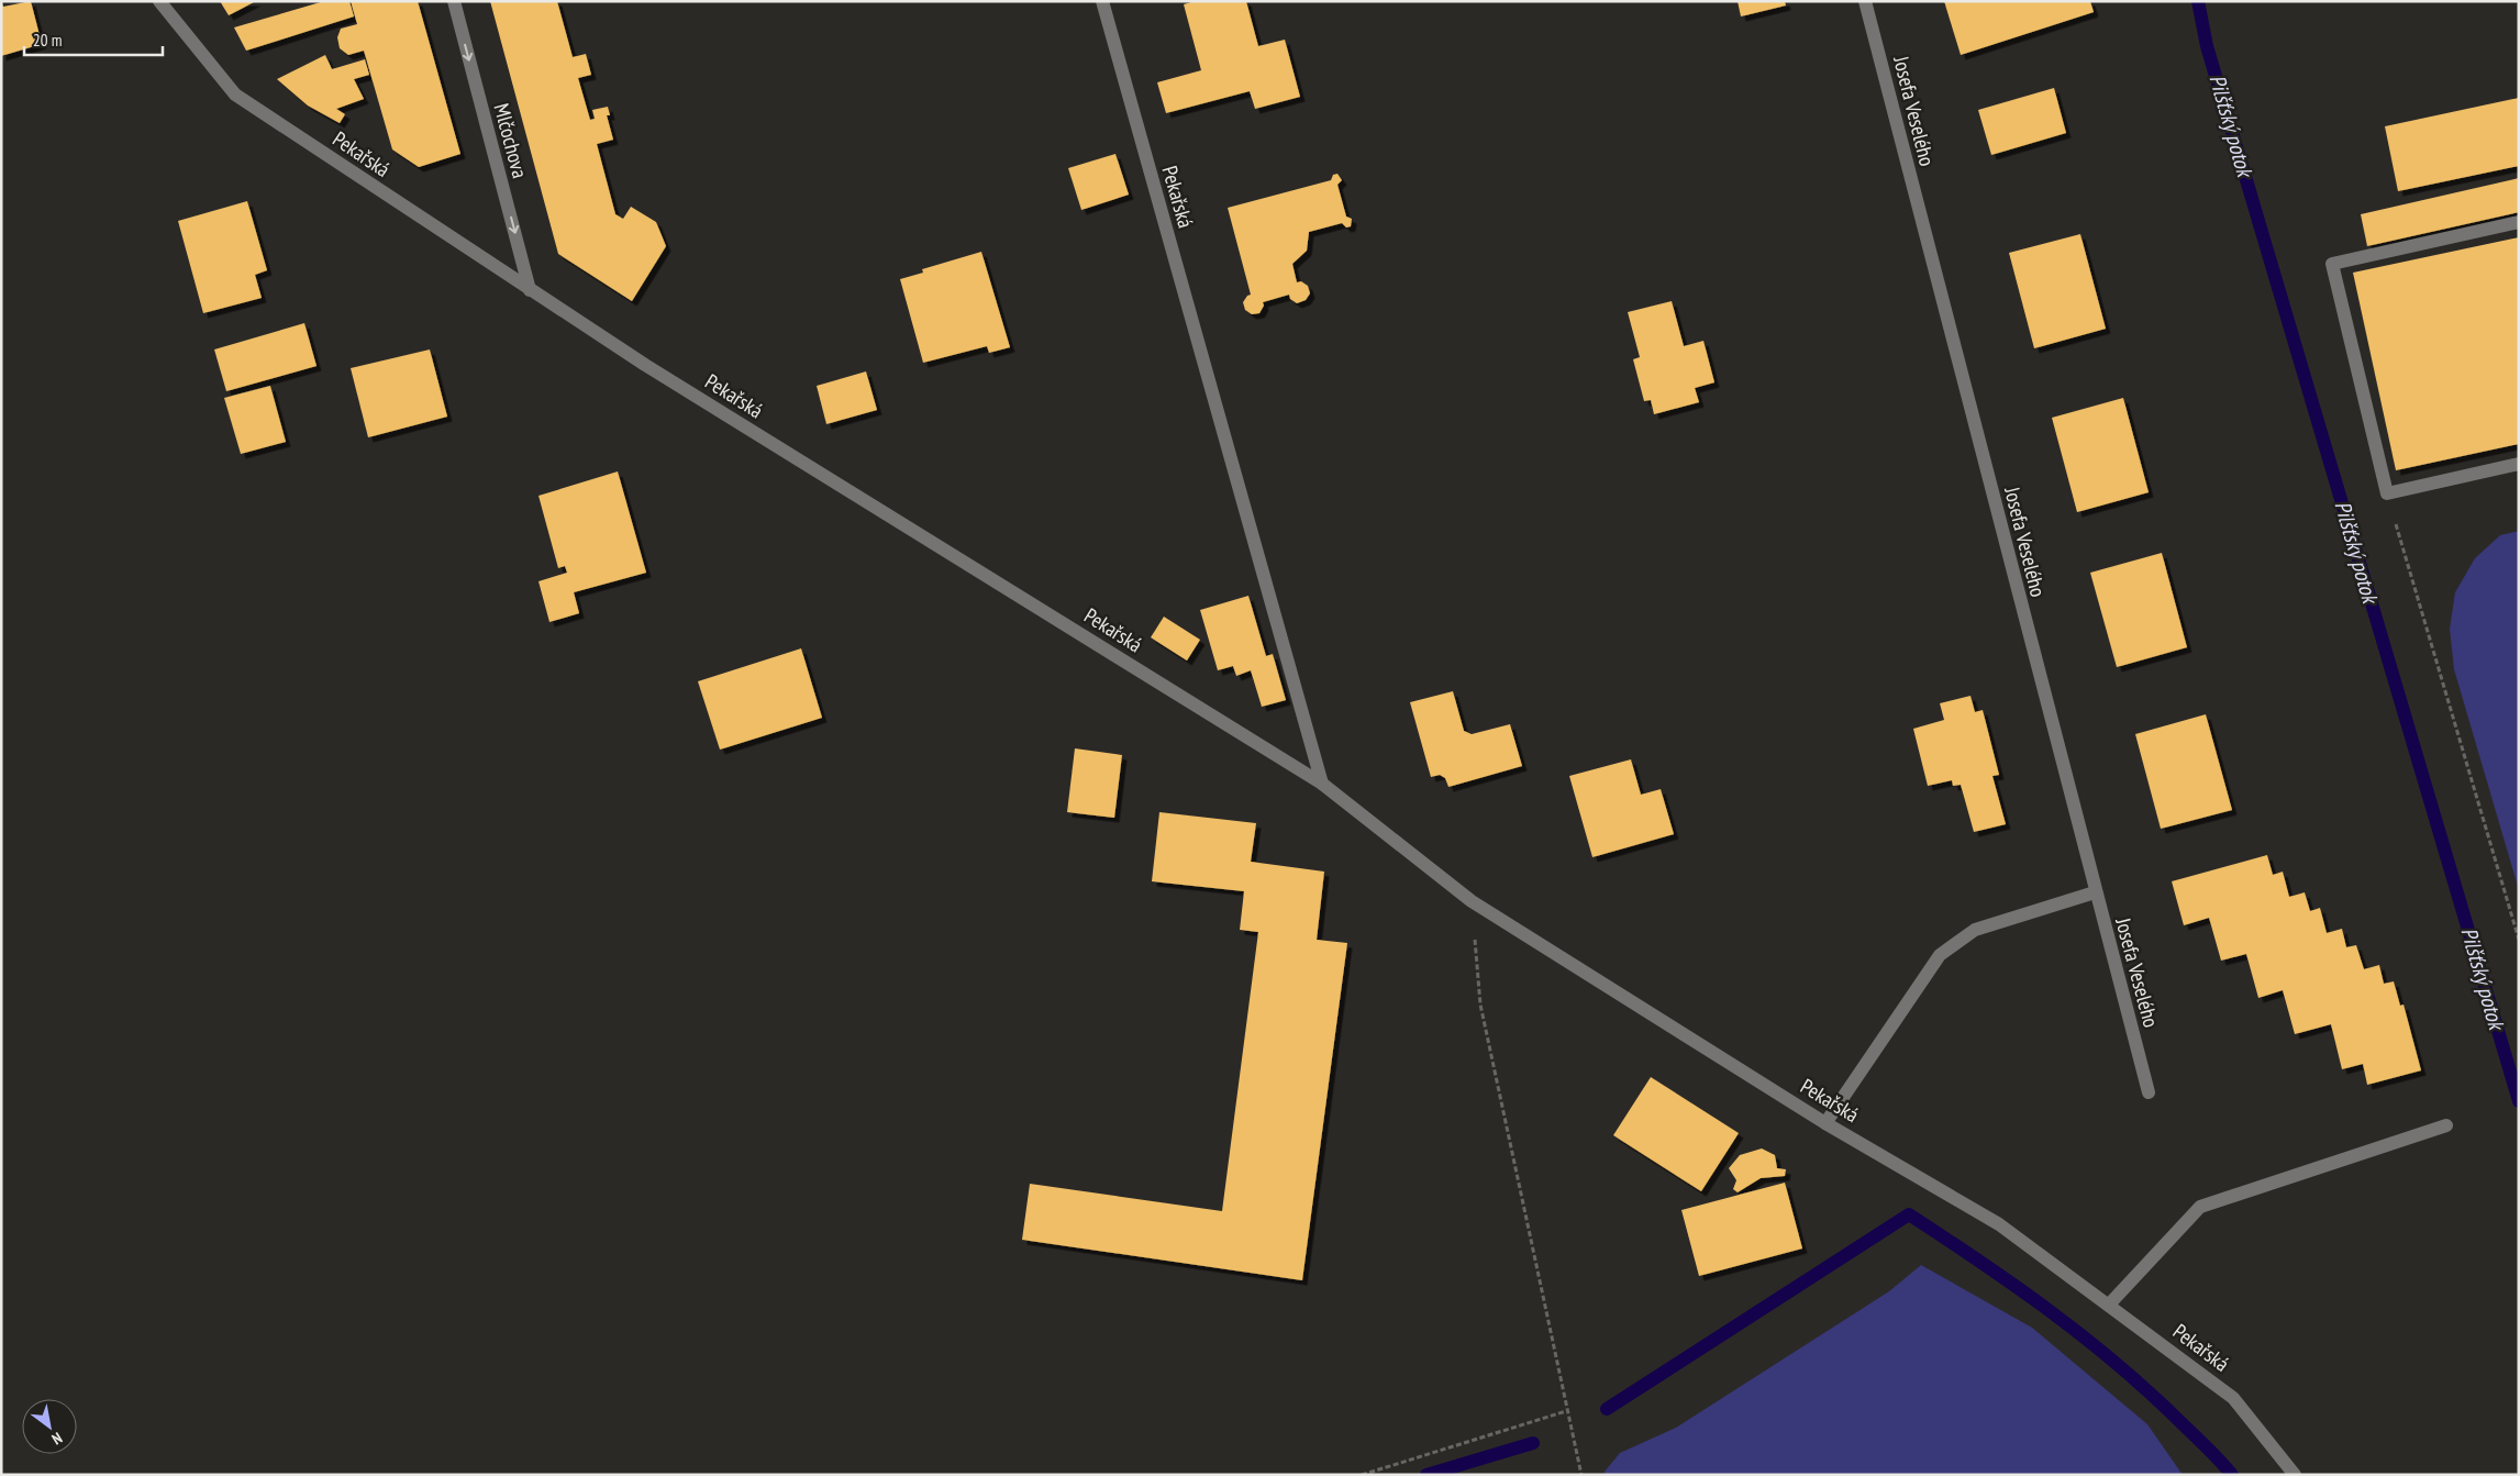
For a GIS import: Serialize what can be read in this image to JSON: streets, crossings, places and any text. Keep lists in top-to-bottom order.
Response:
{
  "streets": {
    "street": ["Josefa Veselého", "Mlčochova", "Pekařská"]
  },
  "crossings": [
    ["Mlčochova", "Pekařská"]
  ],
  "one_way": ["Mlčochova"],
  "water": ["Pilšťský potok"],
  "scale_bar": "20 m",
  "north": "bottom right"
}
